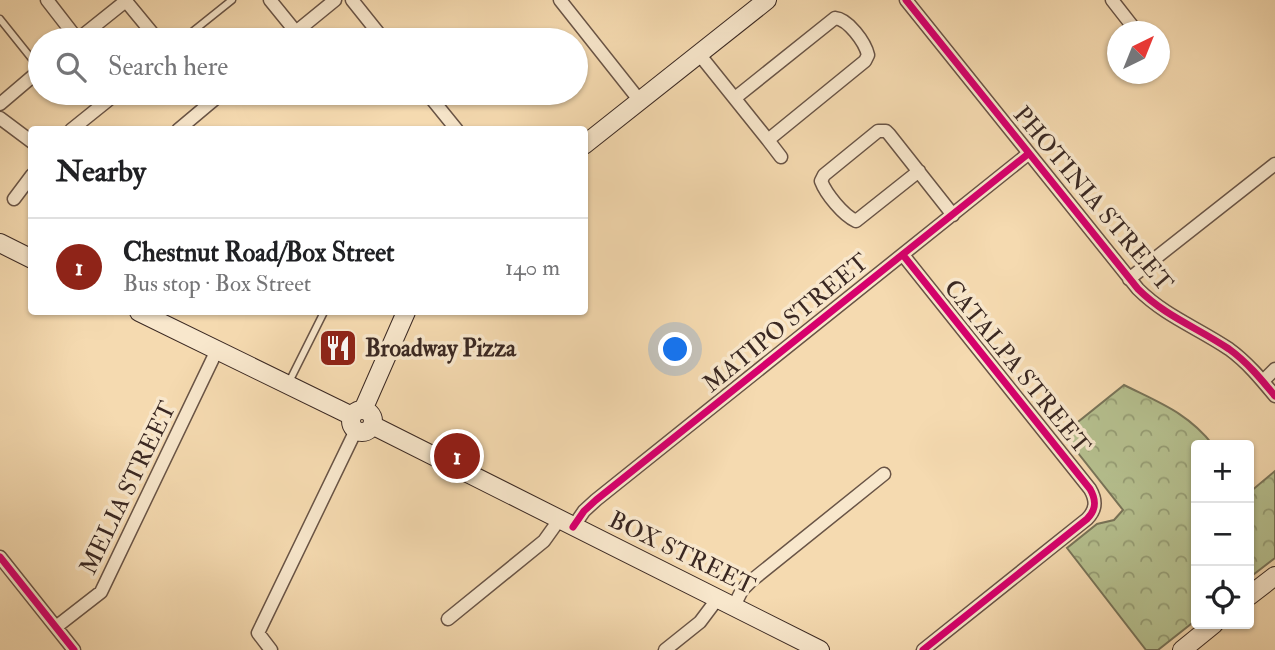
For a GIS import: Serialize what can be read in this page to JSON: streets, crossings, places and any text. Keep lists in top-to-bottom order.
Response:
{
  "streets": {
    "main road": ["BOX STREET"],
    "street": [
      "PHOTINIA STREET",
      "MATIPO STREET",
      "CATALPA STREET",
      "MELIA STREET"
    ]
  },
  "crossings": [
    ["PHOTINIA STREET", "MATIPO STREET"],
    ["MATIPO STREET", "CATALPA STREET"],
    ["MATIPO STREET", "BOX STREET"],
    ["MELIA STREET", "BOX STREET"]
  ],
  "places": {
    "restaurant": ["Broadway Pizza"]
  },
  "north": "top right",
  "page": {
    "search": "Search here",
    "heading": "Nearby",
    "list": [
      {
        "mark": "1",
        "name": "Chestnut Road/Box Street",
        "note": "Bus stop · Box Street",
        "value": "140 m"
      }
    ],
    "pins": "1",
    "map_buttons": ["+", "−"]
  }
}
